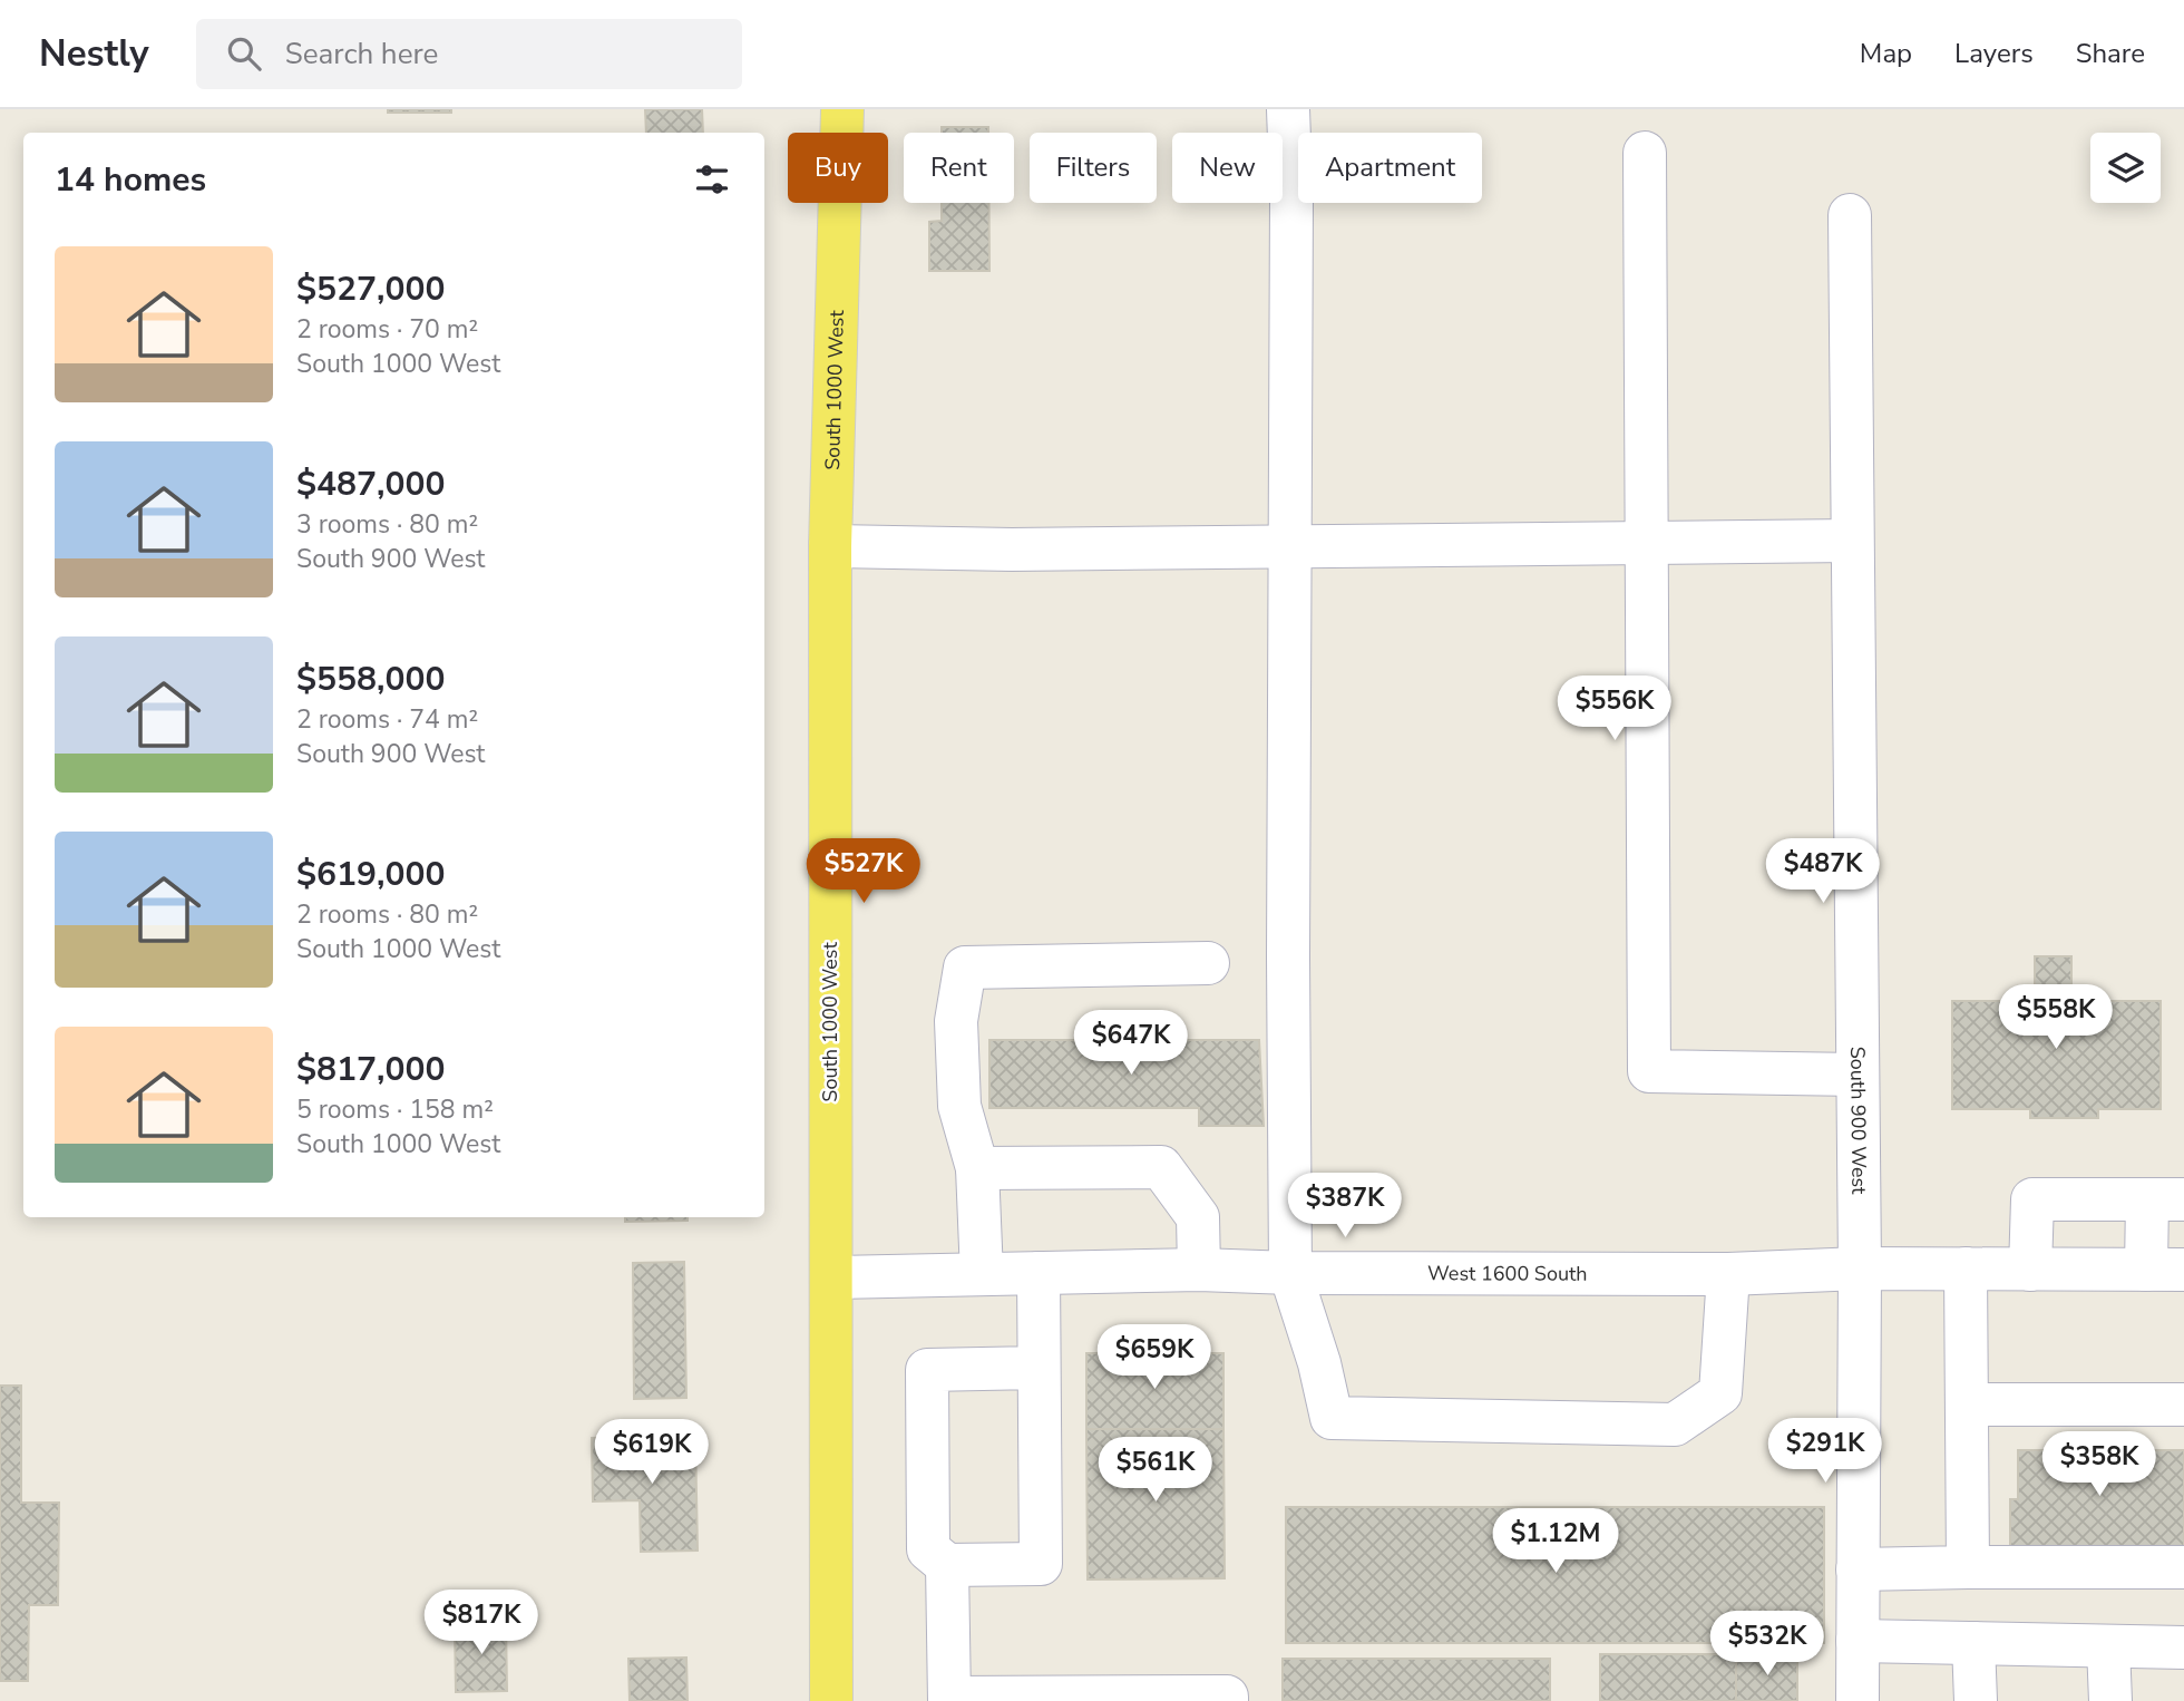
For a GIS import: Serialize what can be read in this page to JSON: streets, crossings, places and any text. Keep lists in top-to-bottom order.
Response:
{
  "streets": {
    "main road": ["South 1000 West"],
    "street": ["South 900 West", "West 1600 South"]
  },
  "crossings": [
    ["South 1000 West", "West 1600 South"],
    ["South 900 West", "West 1600 South"]
  ],
  "page": {
    "header": "Nestly",
    "search": "Search here",
    "nav": ["Map", "Layers", "Share"],
    "chip": [
      "Buy",
      "Rent",
      "Filters",
      "New",
      "Apartment"
    ],
    "heading": "14 homes",
    "list": [
      {
        "name": "$527,000",
        "note": "2 rooms · 70 m² · South 1000 West"
      },
      {
        "name": "$487,000",
        "note": "3 rooms · 80 m² · South 900 West"
      },
      {
        "name": "$558,000",
        "note": "2 rooms · 74 m² · South 900 West"
      },
      {
        "name": "$619,000",
        "note": "2 rooms · 80 m² · South 1000 West"
      },
      {
        "name": "$817,000",
        "note": "5 rooms · 158 m² · South 1000 West"
      }
    ],
    "price": [
      "$556K",
      "$527K",
      "$487K",
      "$558K",
      "$647K",
      "$387K",
      "$659K",
      "$291K",
      "$619K",
      "$358K",
      "$561K",
      "$1.12M",
      "$817K",
      "$532K"
    ]
  }
}
